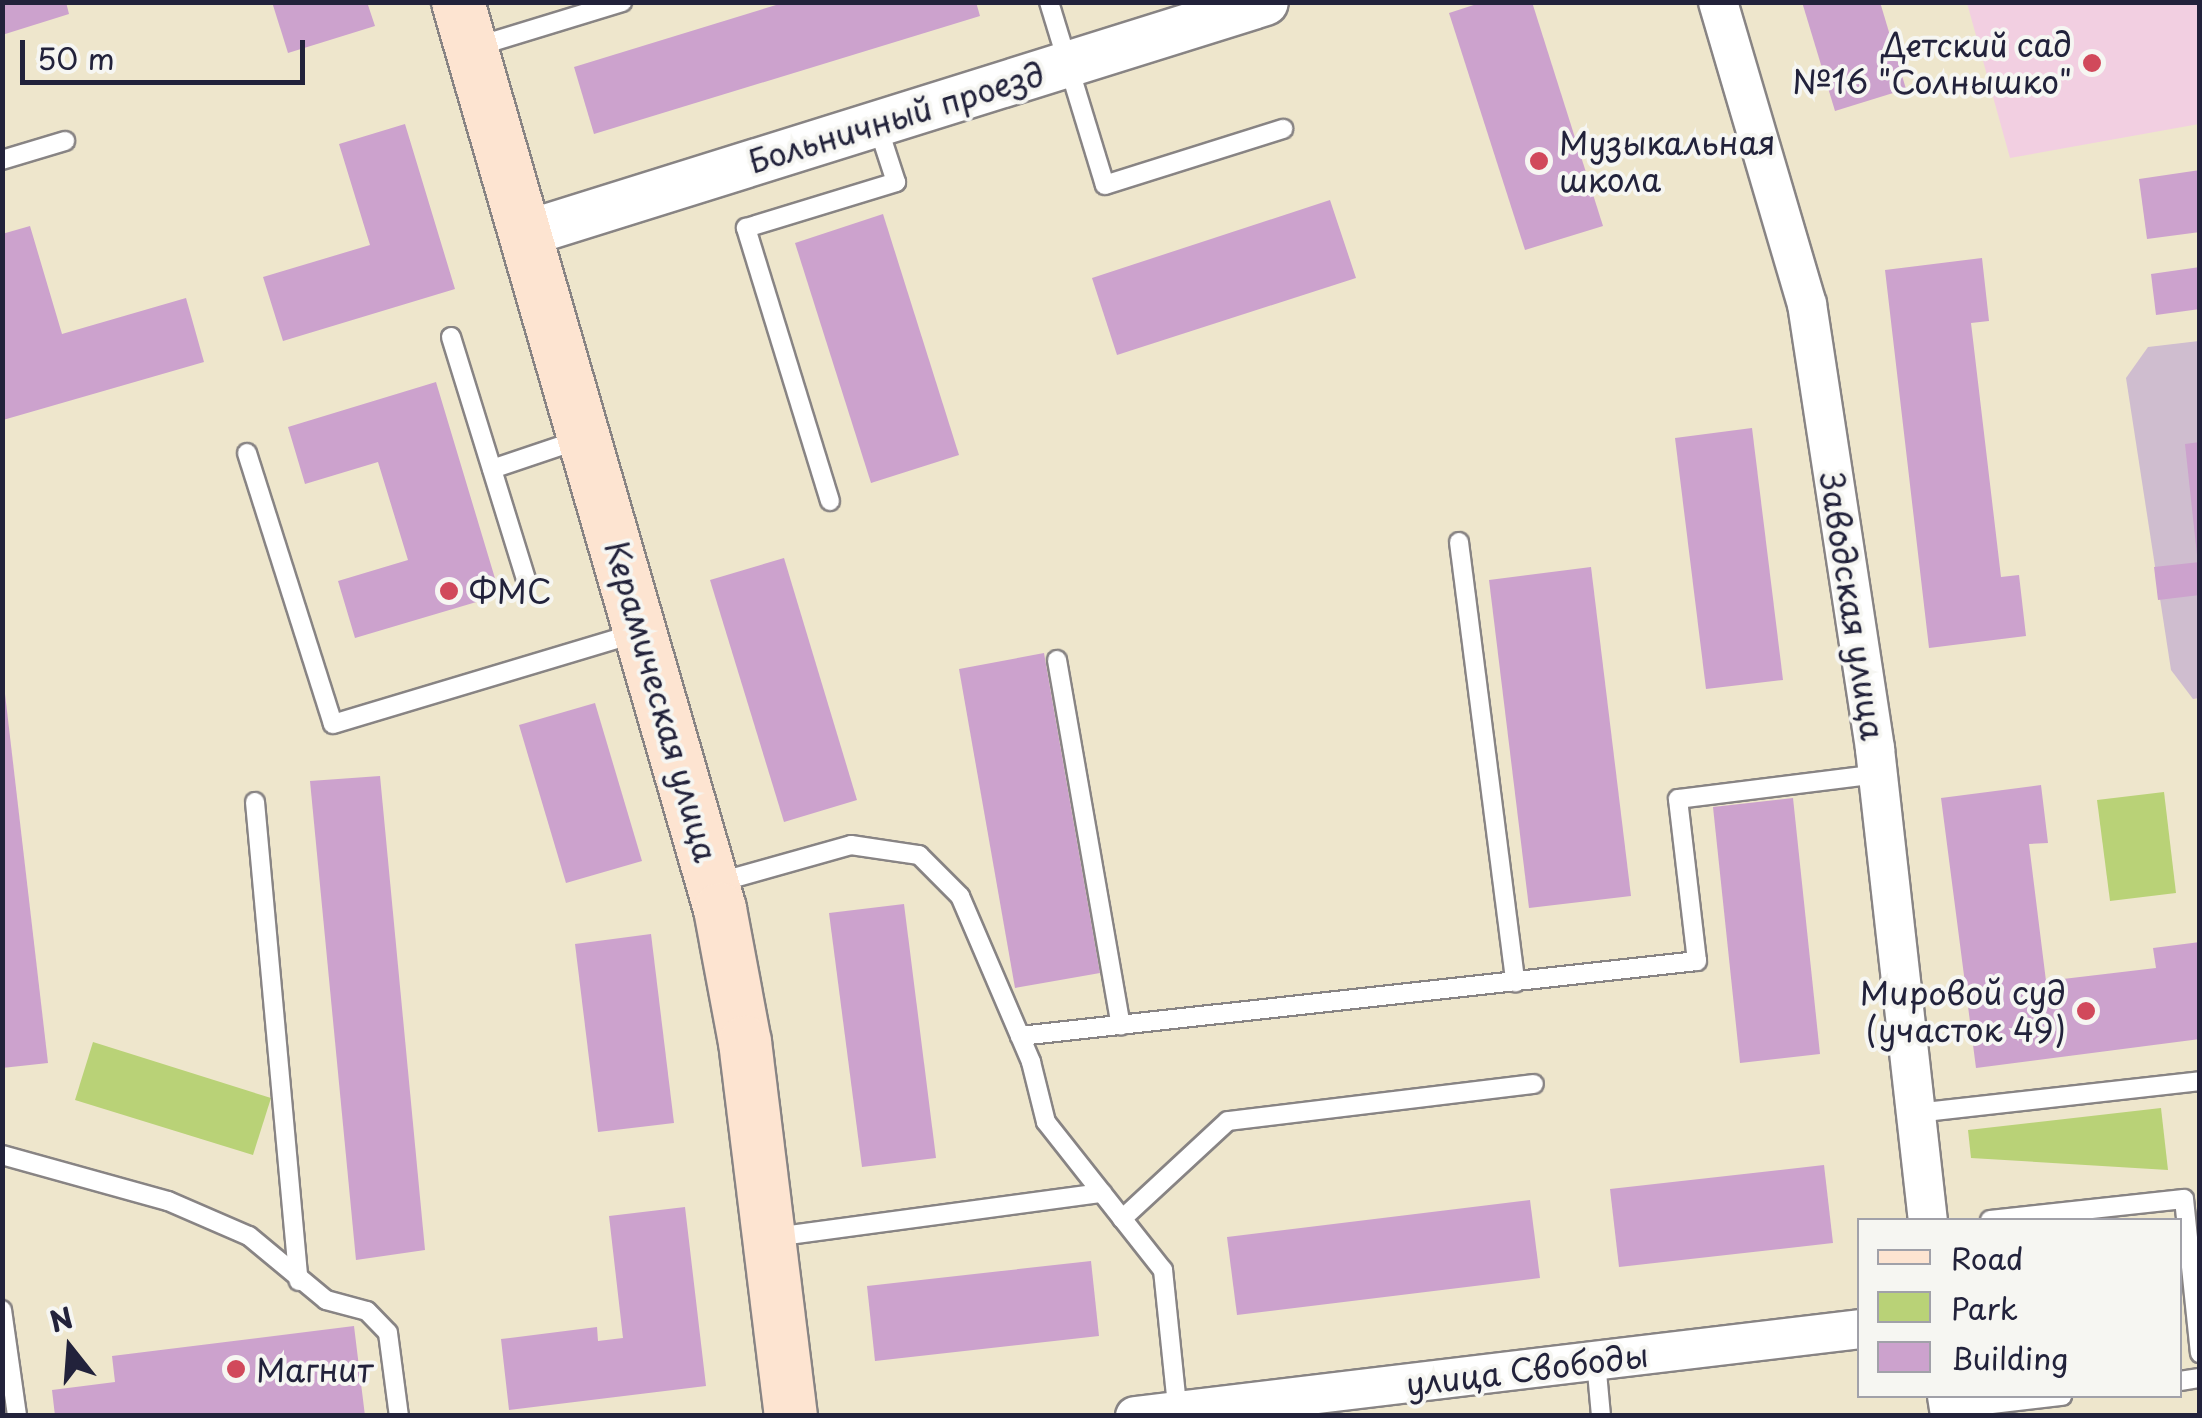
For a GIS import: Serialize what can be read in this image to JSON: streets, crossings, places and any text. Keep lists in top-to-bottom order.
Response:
{
  "streets": {
    "main road": ["Керамическая улица"],
    "street": ["Больничный проезд", "Заводская улица", "улица Свободы"]
  },
  "crossings": [
    ["Больничный проезд", "Керамическая улица"]
  ],
  "places": [
    "Детский сад №16 \"Солнышко\"",
    "Музыкальная школа",
    "ФМС",
    "Мировой суд (участок 49)",
    "Магнит"
  ],
  "legend": ["Road", "Park", "Building"],
  "scale_bar": "50 m",
  "north": "top"
}
